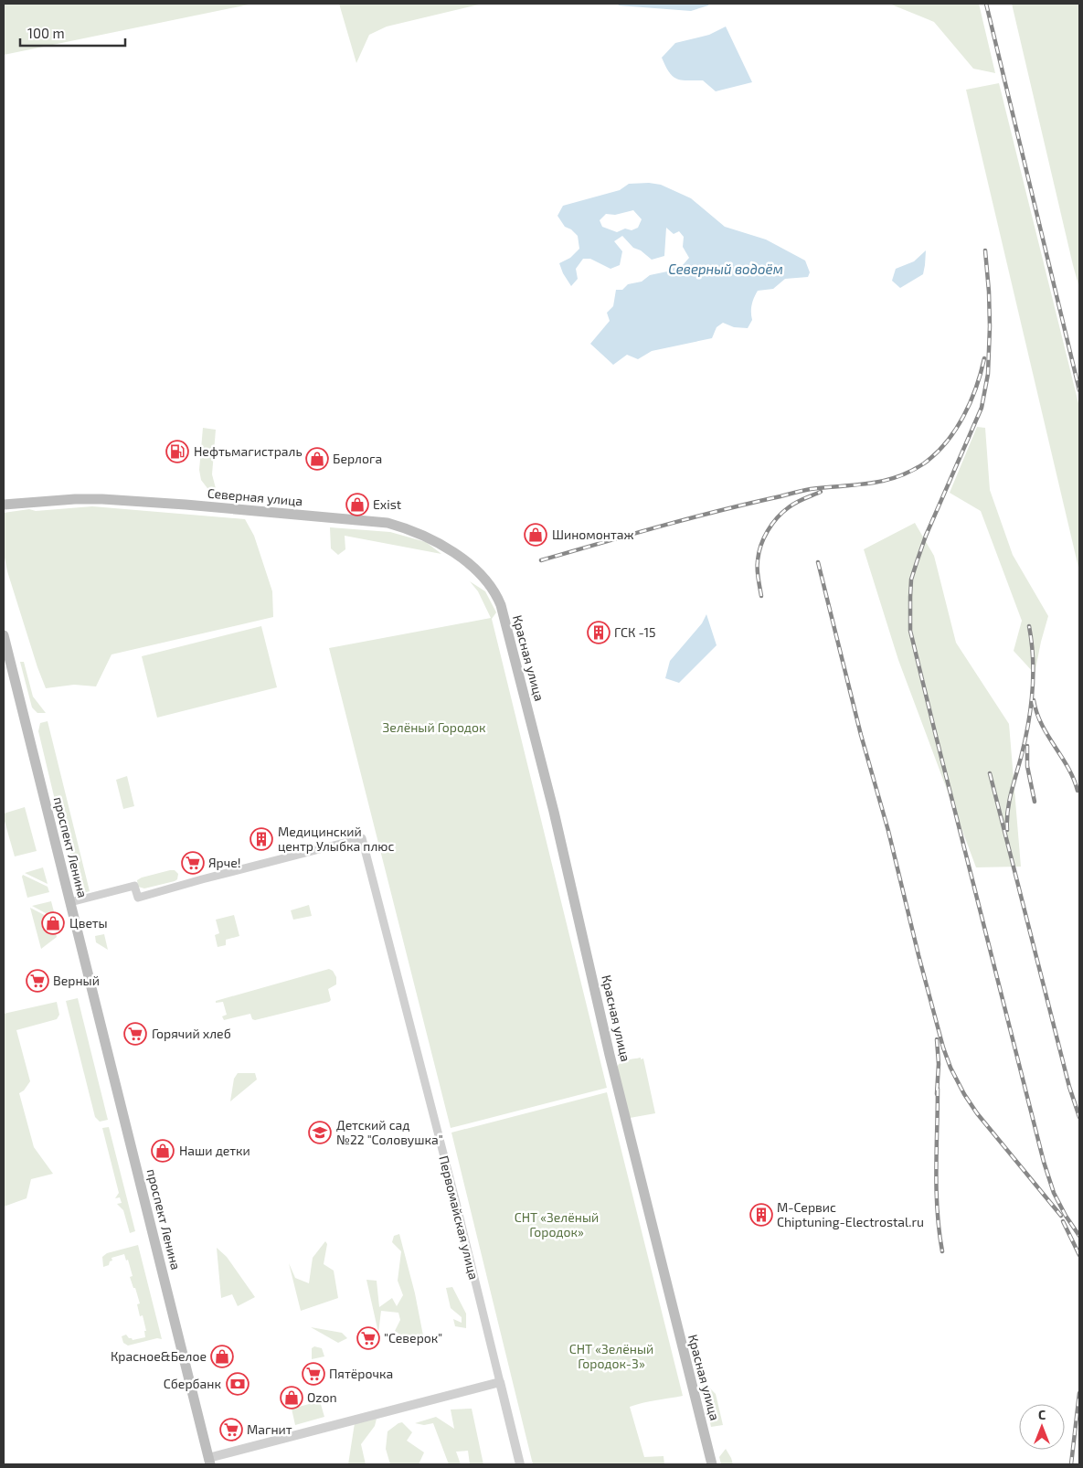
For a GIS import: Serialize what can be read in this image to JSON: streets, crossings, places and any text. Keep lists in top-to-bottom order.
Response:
{
  "streets": {
    "main road": ["Северная улица", "Красная улица", "проспект Ленина"],
    "street": ["Первомайская улица"]
  },
  "crossings": [
    ["Северная улица", "Красная улица"],
    ["проспект Ленина", "Первомайская улица"]
  ],
  "water": ["Северный водоём"],
  "parks": ["Зелёный Городок", "СНТ «Зелёный Городок»", "СНТ «Зелёный Городок-3»"],
  "places": {
    "fuel station": ["Нефтьмагистраль"],
    "shop": [
      "Берлога",
      "Exist",
      "Шиномонтаж",
      "Цветы",
      "Наши детки",
      "Красное&Белое",
      "Ozon"
    ],
    "building": ["ГСК -15", "Медицинский центр Улыбка плюс", "M-Сервис Chiptuning-Electrostal.ru"],
    "supermarket": [
      "Ярче!",
      "Верный",
      "Горячий хлеб",
      "\"Северок\"",
      "Пятёрочка",
      "Магнит"
    ],
    "school or university": ["Детский сад №22 \"Соловушка\""],
    "bank": ["Сбербанк"]
  },
  "scale_bar": "100 m",
  "north": "top"
}
